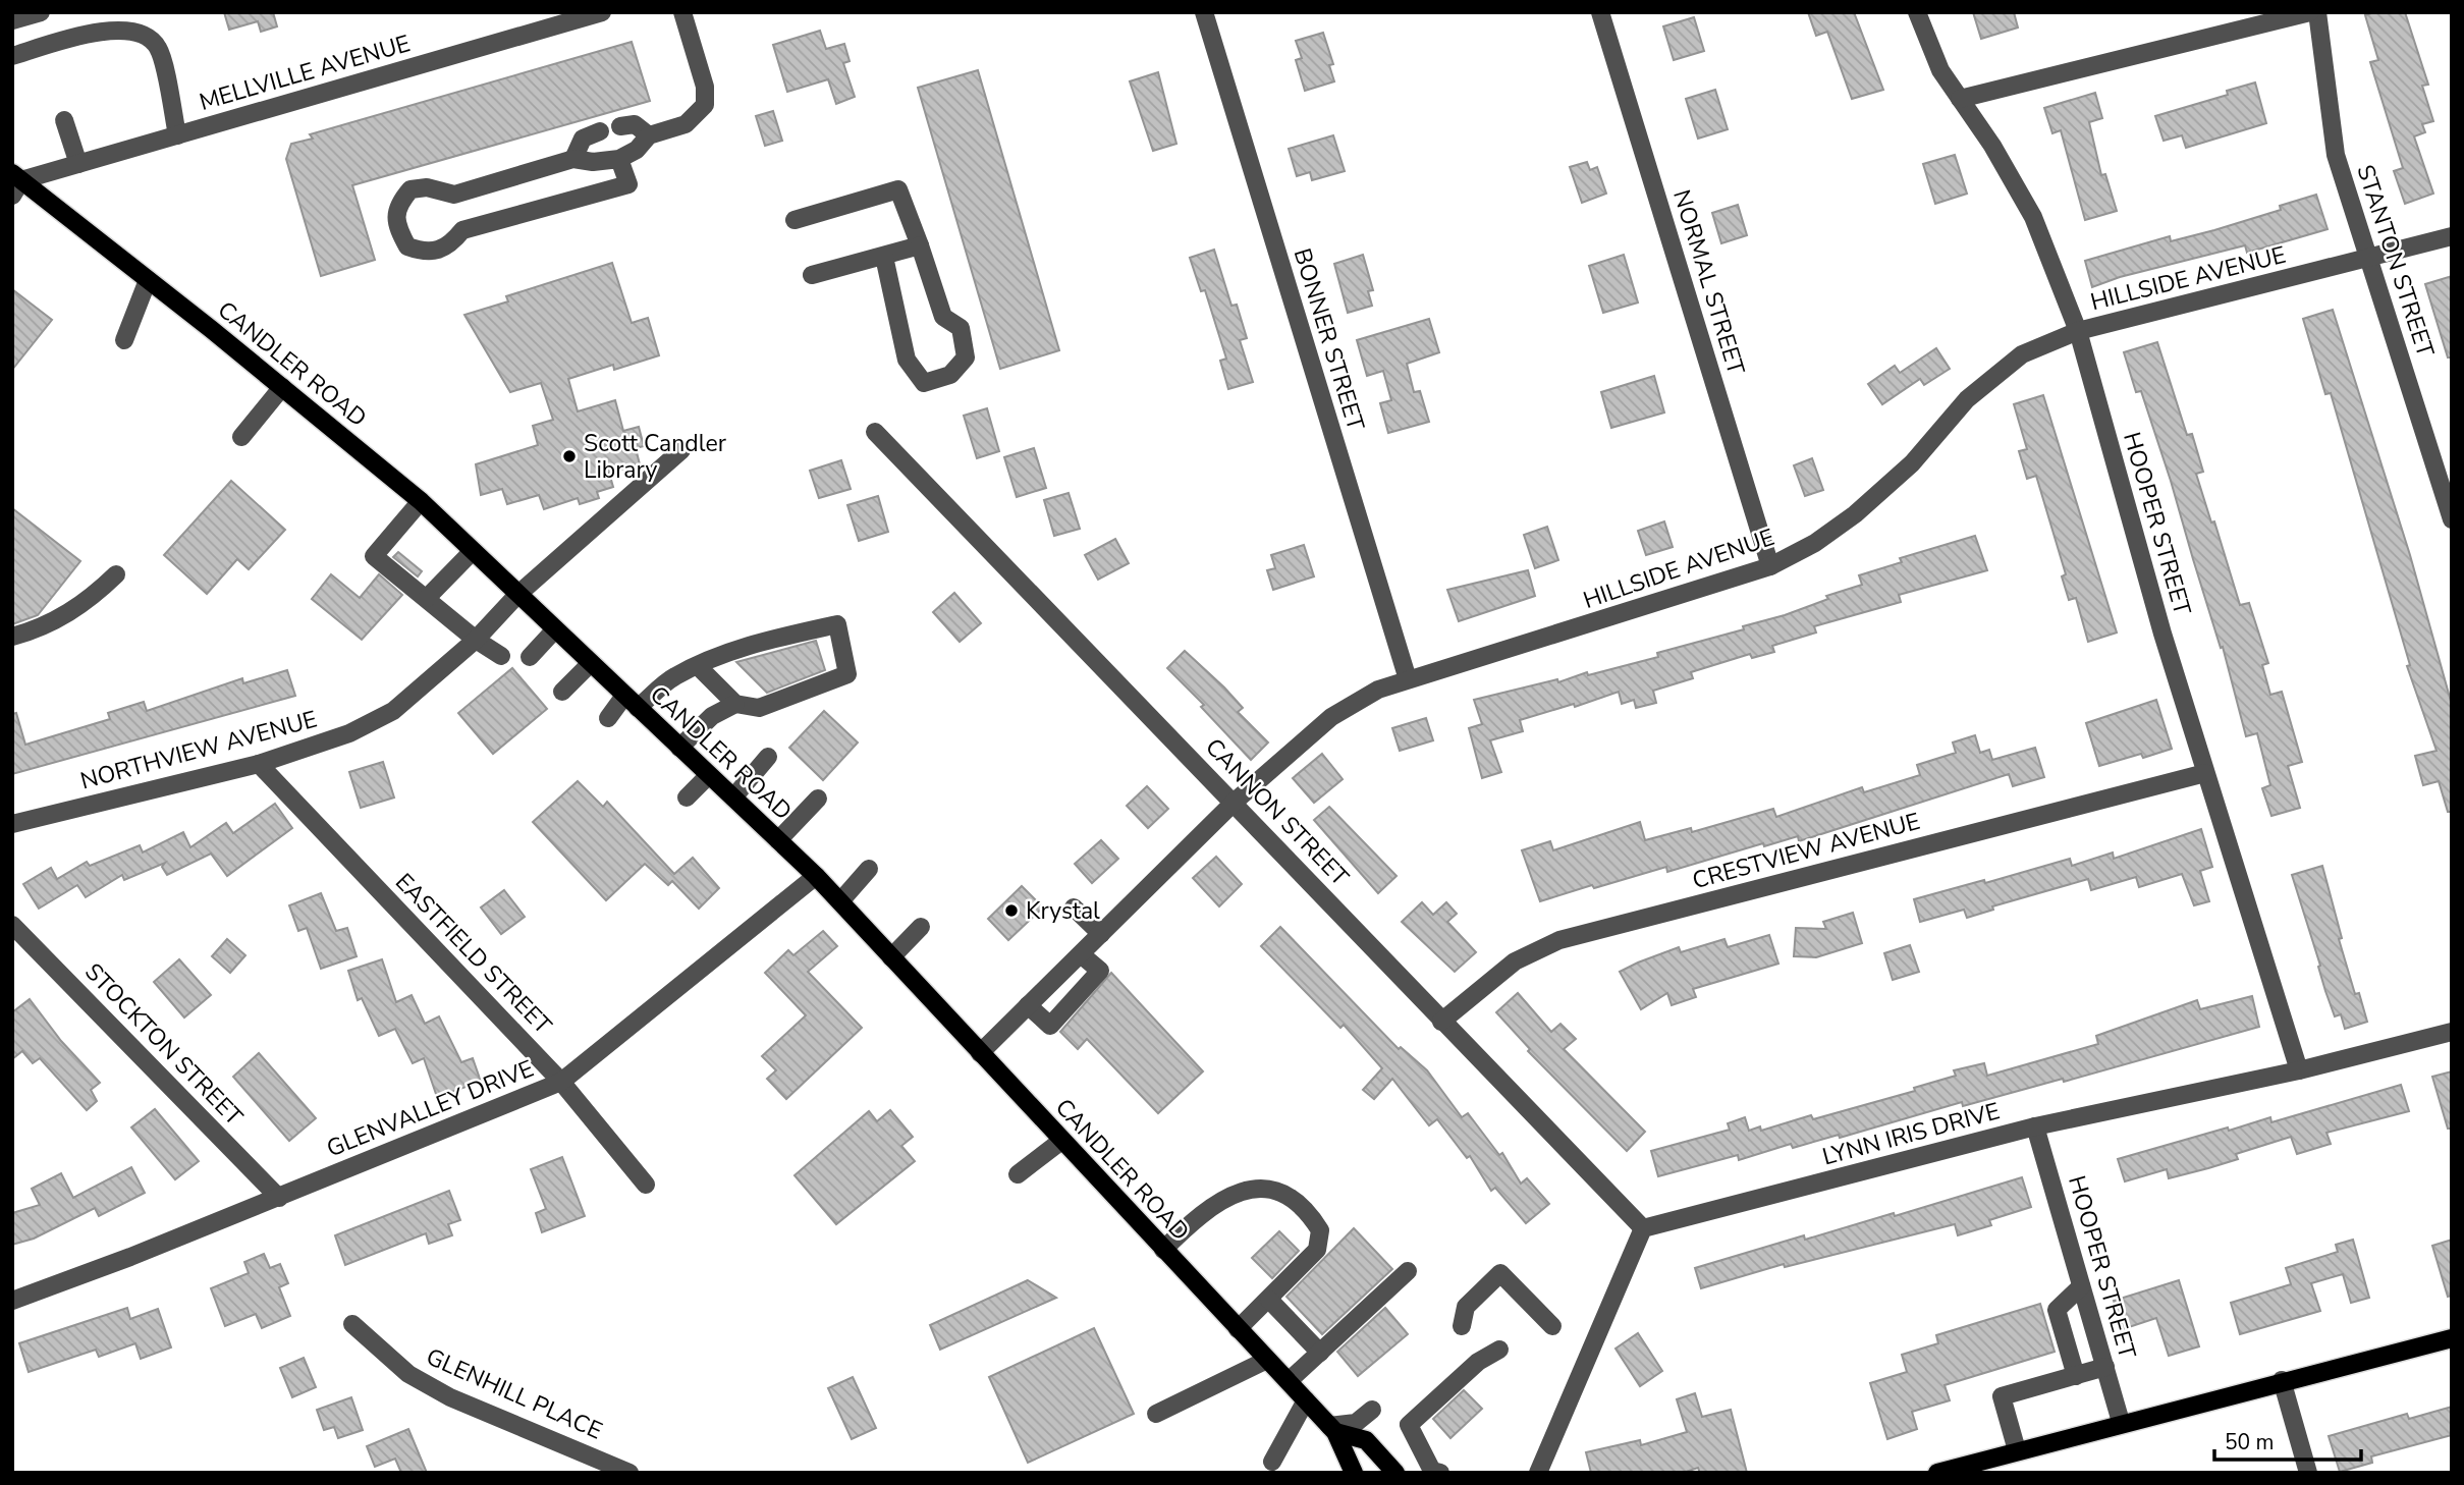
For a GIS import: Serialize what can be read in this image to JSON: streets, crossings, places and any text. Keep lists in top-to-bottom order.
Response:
{
  "streets": {
    "main road": ["CANDLER ROAD"],
    "street": [
      "MELLVILLE AVENUE",
      "STANTON STREET",
      "HILLSIDE AVENUE",
      "NORMAL STREET",
      "BONNER STREET",
      "HOOPER STREET",
      "NORTHVIEW AVENUE",
      "CANNON STREET",
      "CRESTVIEW AVENUE",
      "EASTFIELD STREET",
      "STOCKTON STREET",
      "GLENVALLEY DRIVE",
      "LYNN IRIS DRIVE",
      "GLENHILL PLACE"
    ]
  },
  "crossings": [
    ["MELLVILLE AVENUE", "CANDLER ROAD"],
    ["STANTON STREET", "HILLSIDE AVENUE"],
    ["HILLSIDE AVENUE", "NORMAL STREET"],
    ["HILLSIDE AVENUE", "BONNER STREET"],
    ["HILLSIDE AVENUE", "CANDLER ROAD"],
    ["HILLSIDE AVENUE", "HOOPER STREET"],
    ["HILLSIDE AVENUE", "CANNON STREET"],
    ["CANDLER ROAD", "NORTHVIEW AVENUE"],
    ["CANDLER ROAD", "GLENVALLEY DRIVE"],
    ["HOOPER STREET", "CRESTVIEW AVENUE"],
    ["HOOPER STREET", "LYNN IRIS DRIVE"],
    ["NORTHVIEW AVENUE", "EASTFIELD STREET"],
    ["CANNON STREET", "CRESTVIEW AVENUE"],
    ["CANNON STREET", "LYNN IRIS DRIVE"],
    ["EASTFIELD STREET", "GLENVALLEY DRIVE"],
    ["STOCKTON STREET", "GLENVALLEY DRIVE"]
  ],
  "places": ["Scott Candler Library", "Krystal"],
  "scale_bar": "50 m"
}
